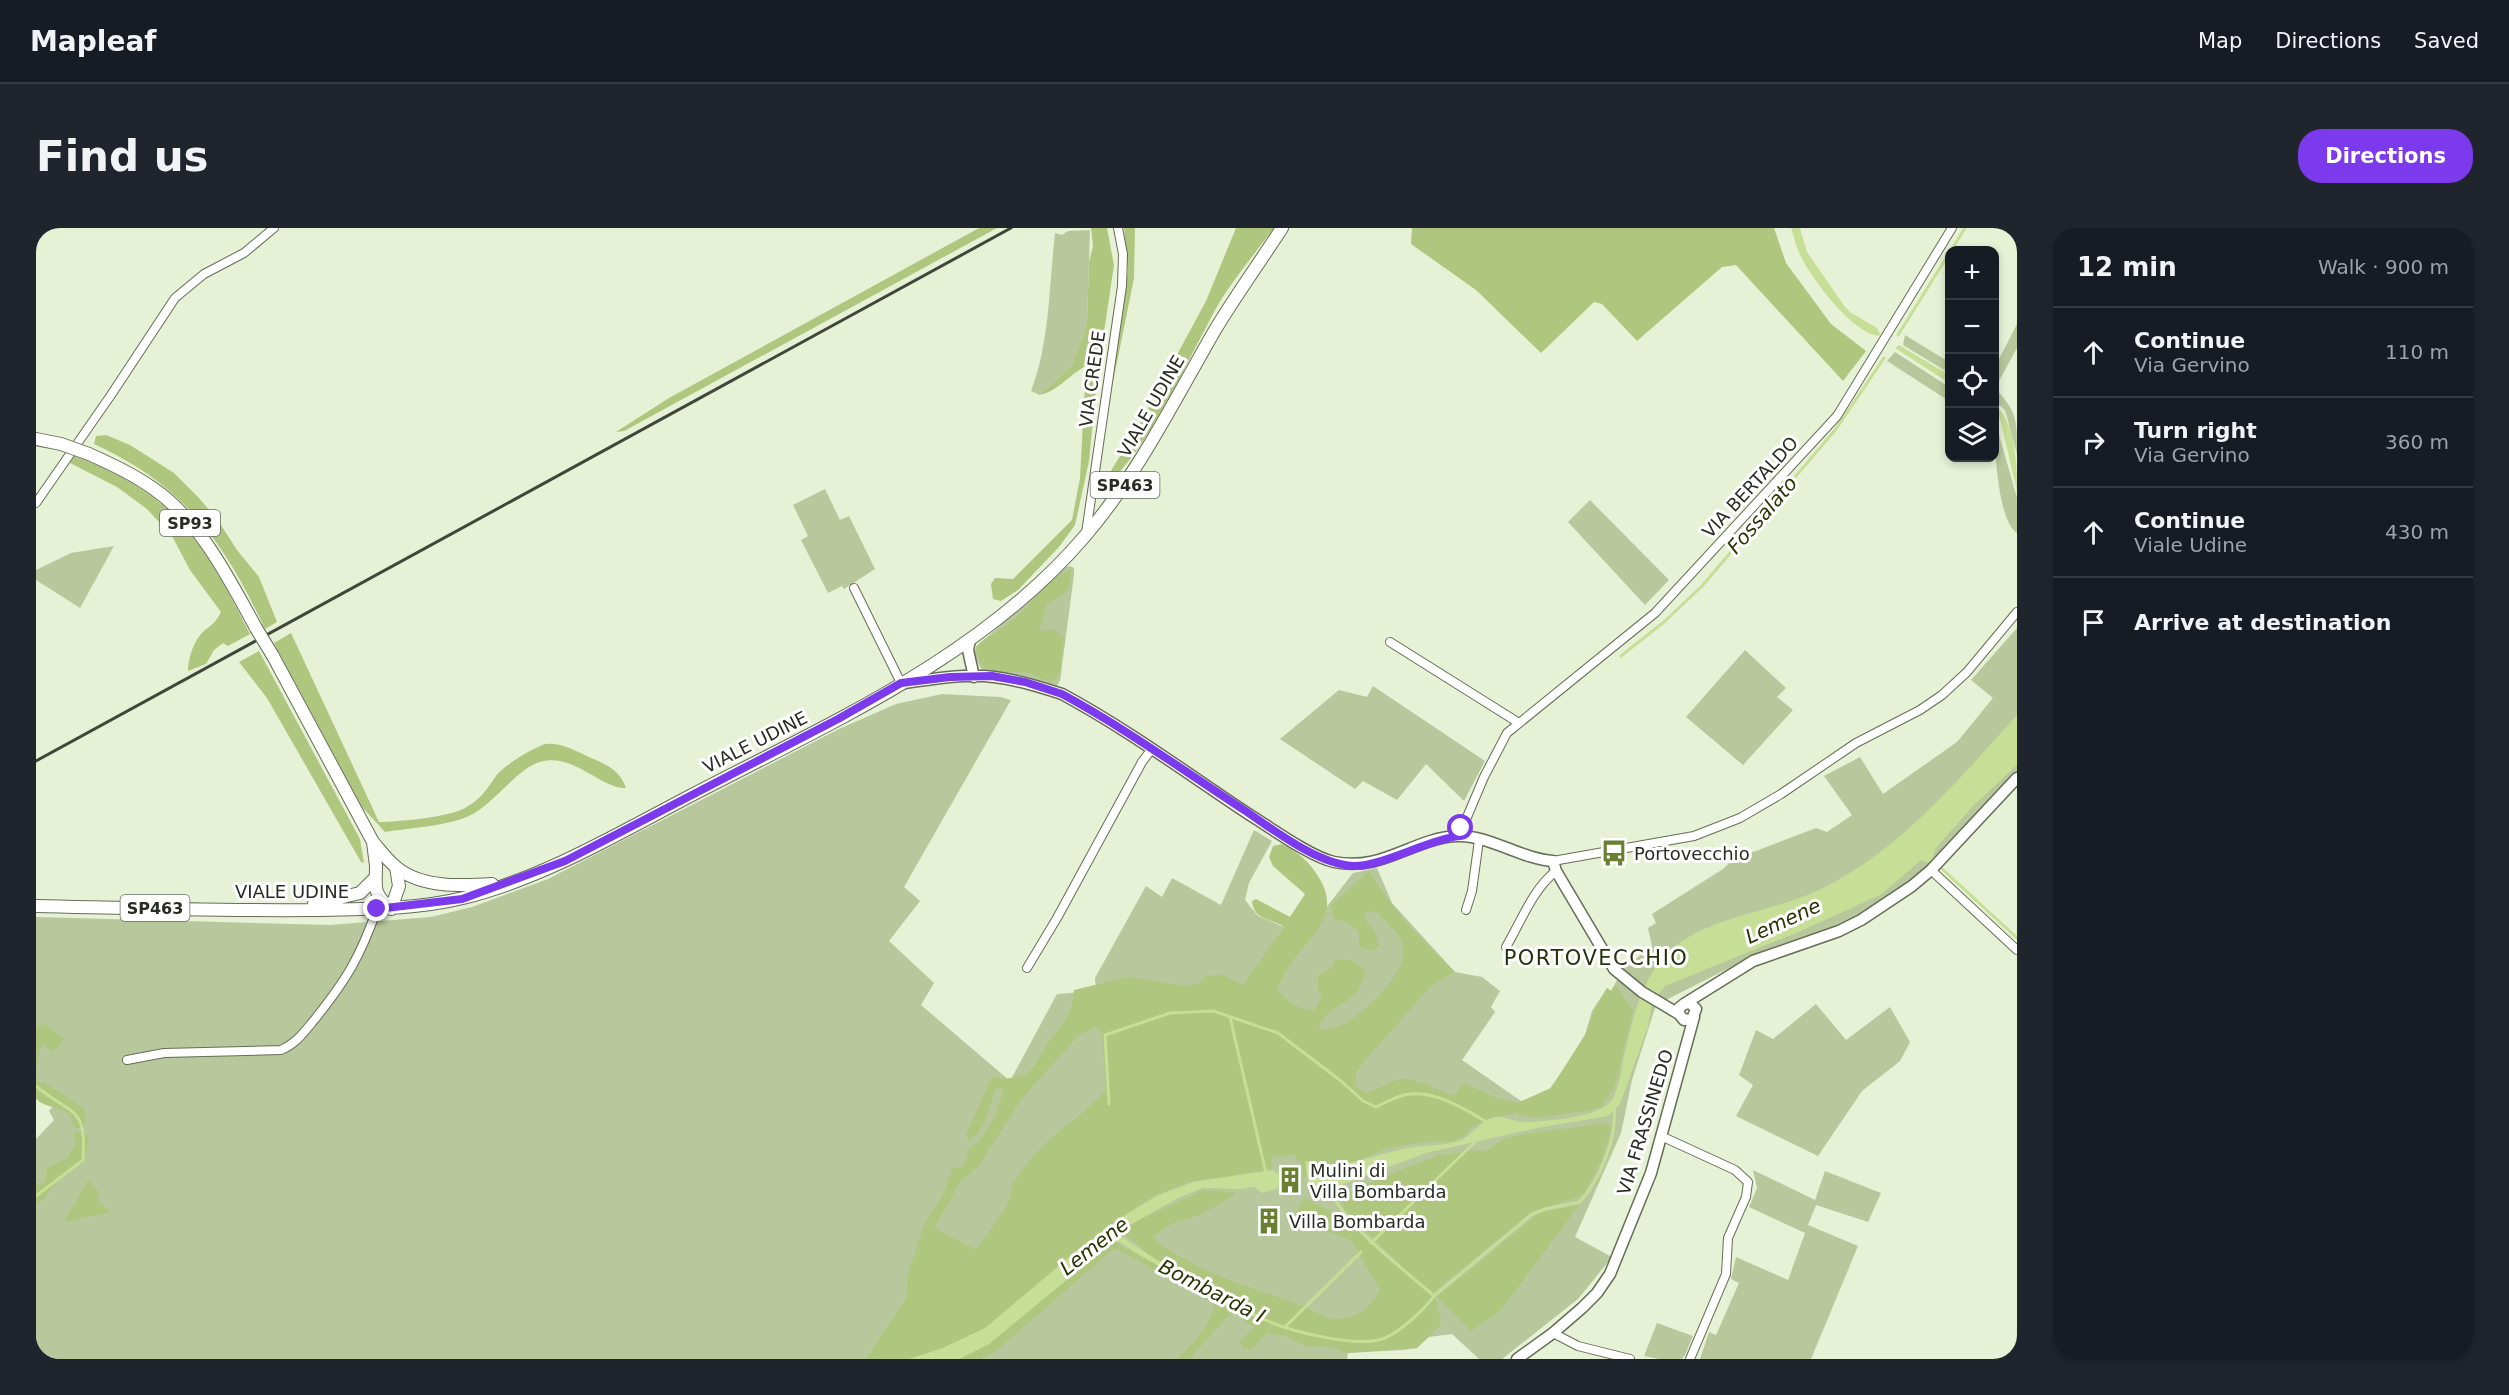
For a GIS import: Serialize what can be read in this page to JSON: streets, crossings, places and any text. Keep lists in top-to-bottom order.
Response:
{
  "streets": {
    "main road": ["VIALE UDINE", "SP463", "SP93"],
    "street": ["VIA CREDE", "VIA BERTALDO", "VIA FRASSINEDO"]
  },
  "crossings": [
    ["VIA CREDE", "VIALE UDINE"],
    ["VIALE UDINE", "SP93"]
  ],
  "districts": ["PORTOVECCHIO"],
  "water": ["Fossalato", "Lemene", "Bombarda I"],
  "places": {
    "bus stop": ["Portovecchio"],
    "building": ["Mulini di Villa Bombarda", "Villa Bombarda"]
  },
  "page": {
    "header": "Mapleaf",
    "nav": ["Map", "Directions", "Saved"],
    "buttons": "Directions",
    "title": "Find us",
    "heading": ["12 min", "Walk · 900 m"],
    "map_buttons": ["+", "−"],
    "list": [
      ["Continue", "Via Gervino", "110 m"],
      ["Turn right", "Via Gervino", "360 m"],
      ["Continue", "Viale Udine", "430 m"],
      "Arrive at destination"
    ]
  }
}
